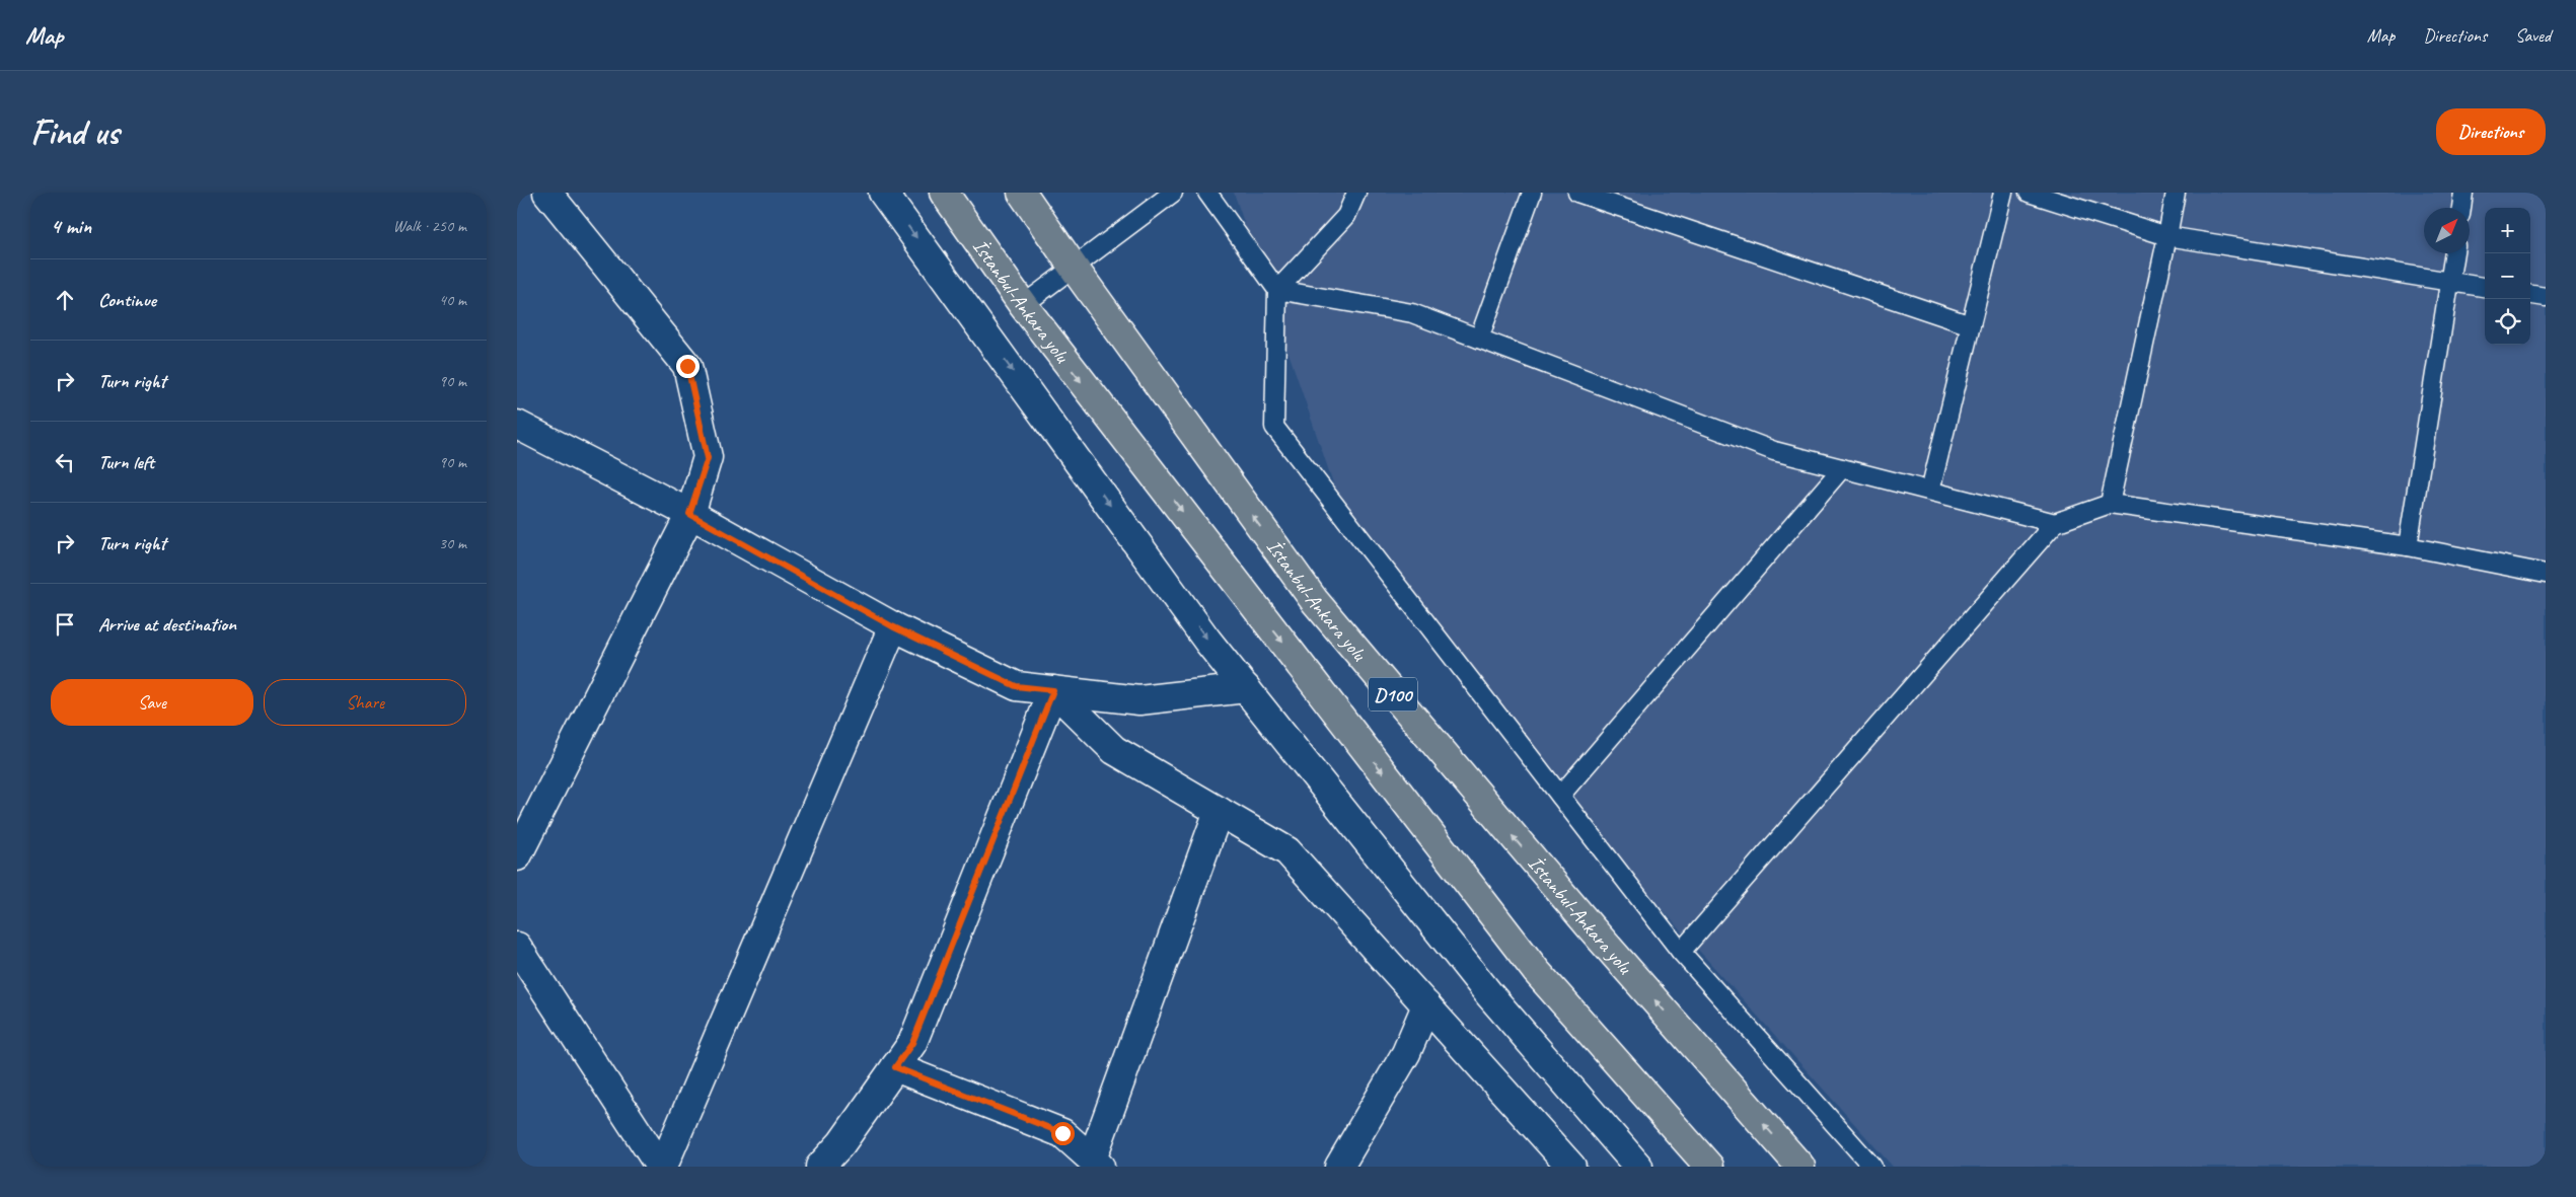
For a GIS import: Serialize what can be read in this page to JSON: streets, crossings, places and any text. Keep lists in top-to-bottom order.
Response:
{
  "streets": {
    "highway": ["İstanbul-Ankara yolu", "D100"]
  },
  "north": "top right",
  "page": {
    "header": "Map",
    "nav": ["Map", "Directions", "Saved"],
    "buttons": [
      "Directions",
      ["Save", "Share"]
    ],
    "title": "Find us",
    "heading": ["4 min", "Walk · 250 m"],
    "map_buttons": ["+", "−"],
    "list": [
      ["Continue", "40 m"],
      ["Turn right", "90 m"],
      ["Turn left", "90 m"],
      ["Turn right", "30 m"],
      "Arrive at destination"
    ]
  }
}
